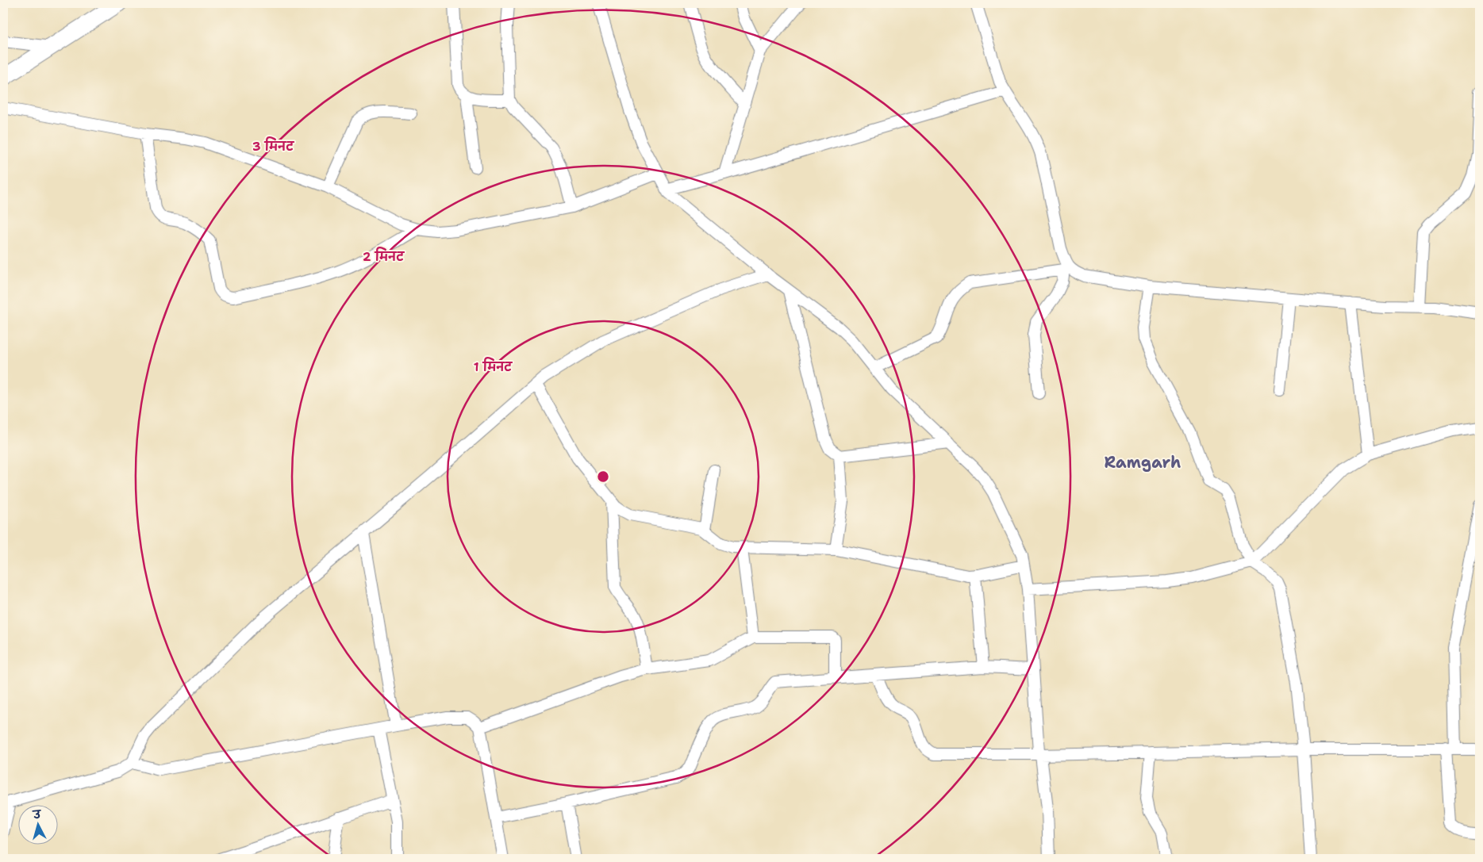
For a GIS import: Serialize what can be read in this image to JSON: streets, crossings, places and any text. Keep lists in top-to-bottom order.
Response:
{
  "districts": ["Ramgarh"],
  "north": "top",
  "rings": ["3 मिनट", "2 मिनट", "1 मिनट"]
}
